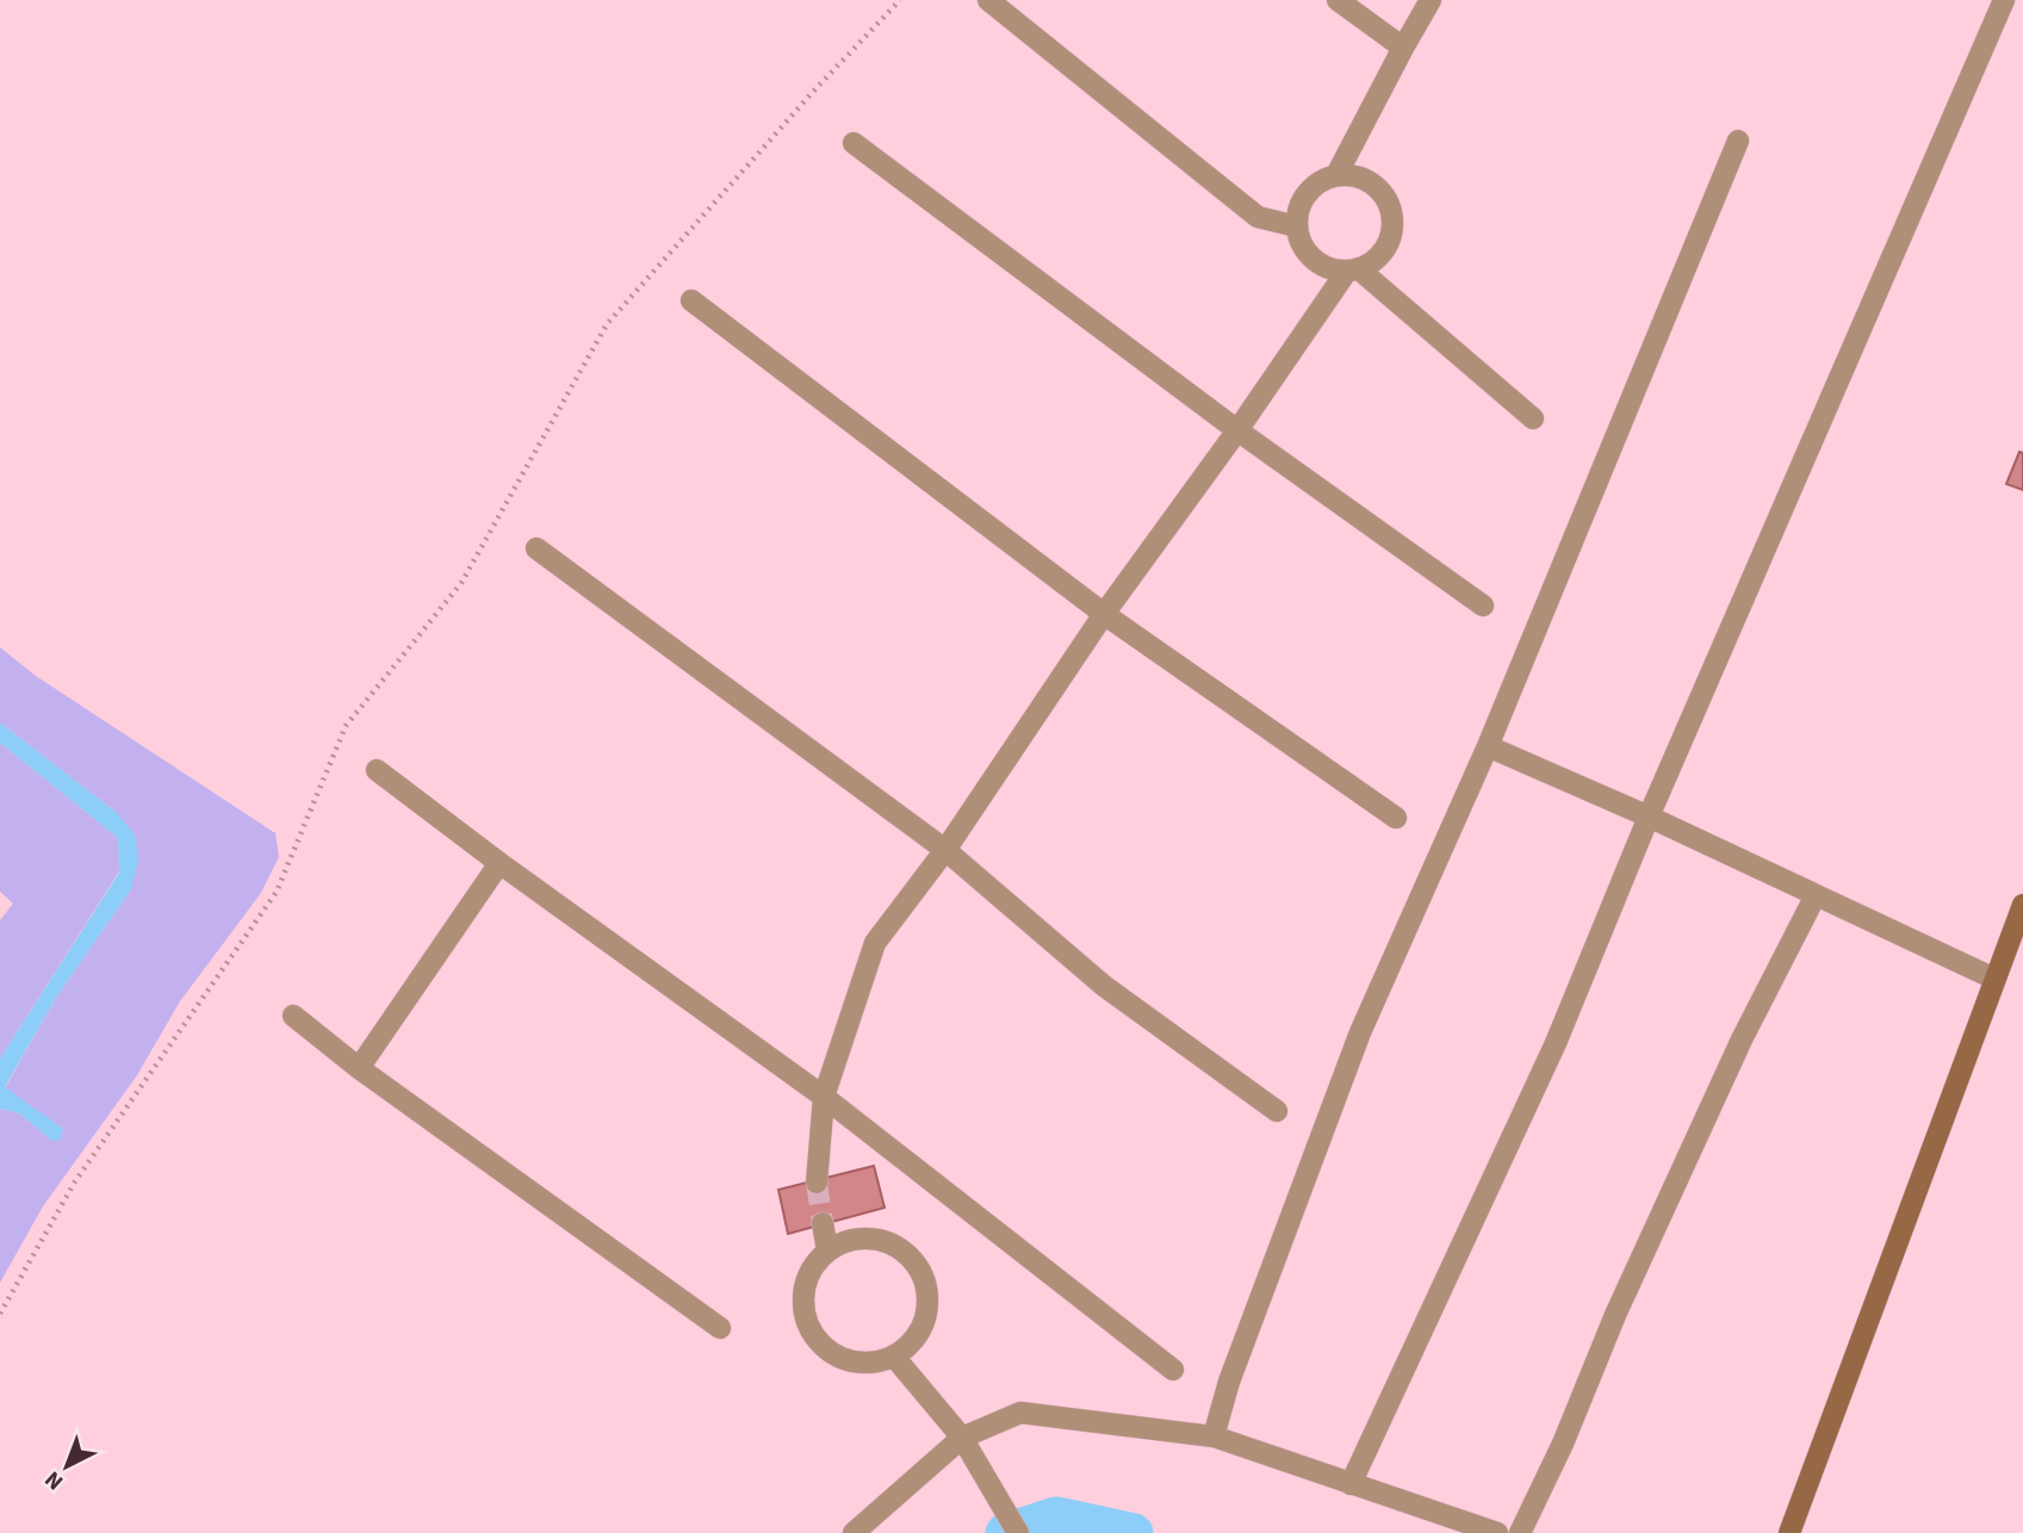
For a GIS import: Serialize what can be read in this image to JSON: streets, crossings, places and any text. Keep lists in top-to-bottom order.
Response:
{
  "north": "bottom left"
}
